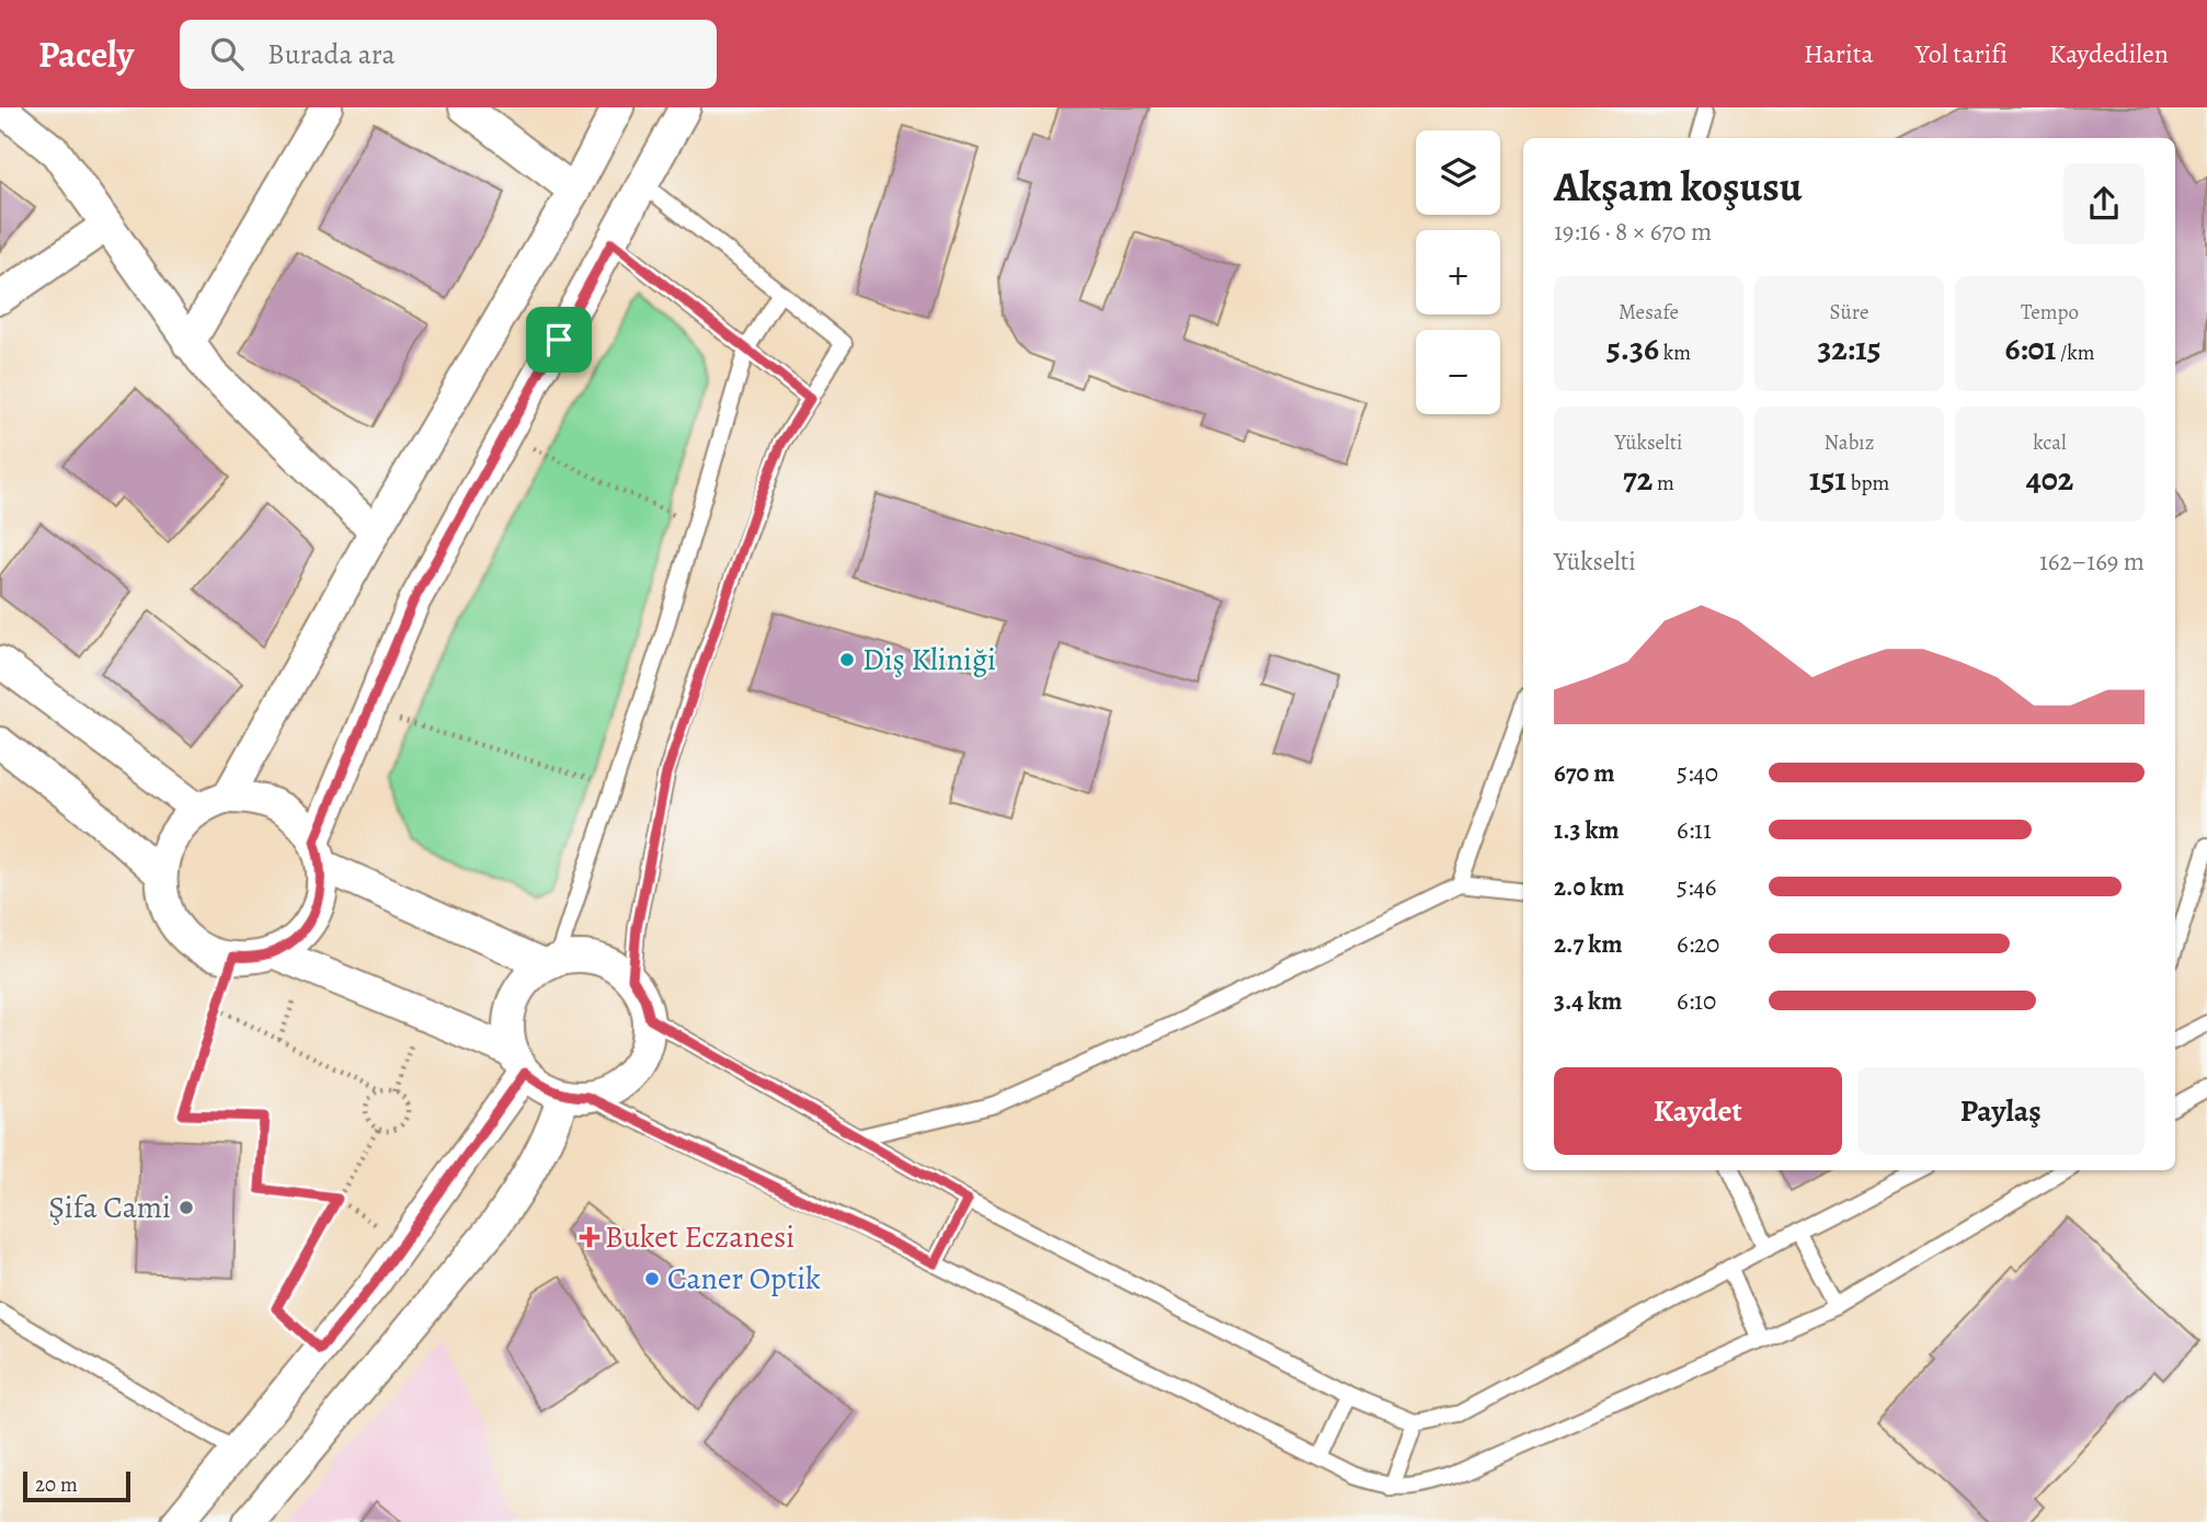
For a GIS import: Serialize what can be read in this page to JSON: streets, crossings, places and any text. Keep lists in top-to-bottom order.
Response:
{
  "places": {
    "other": ["Diş Kliniği", "Şifa Cami", "Caner Optik"],
    "health": ["Buket Eczanesi"]
  },
  "scale_bar": "20 m",
  "page": {
    "header": "Pacely",
    "search": "Burada ara",
    "nav": ["Harita", "Yol tarifi", "Kaydedilen"],
    "map_buttons": ["+", "−"],
    "heading": ["Akşam koşusu", "19:16 · 8 × 670 m"],
    "stats": [
      ["Mesafe", "5.36 km"],
      ["Süre", "32:15"],
      ["Tempo", "6:01 /km"],
      ["Yükselti", "72 m"],
      ["Nabız", "151 bpm"],
      ["kcal", "402"]
    ],
    "chart": ["Yükselti", "162–169 m"],
    "list": [
      {
        "name": "670 m",
        "note": "5:40"
      },
      {
        "name": "1.3 km",
        "note": "6:11"
      },
      {
        "name": "2.0 km",
        "note": "5:46"
      },
      {
        "name": "2.7 km",
        "note": "6:20"
      },
      {
        "name": "3.4 km",
        "note": "6:10"
      }
    ],
    "buttons": ["Kaydet", "Paylaş"],
    "scale": "20 m"
  }
}
